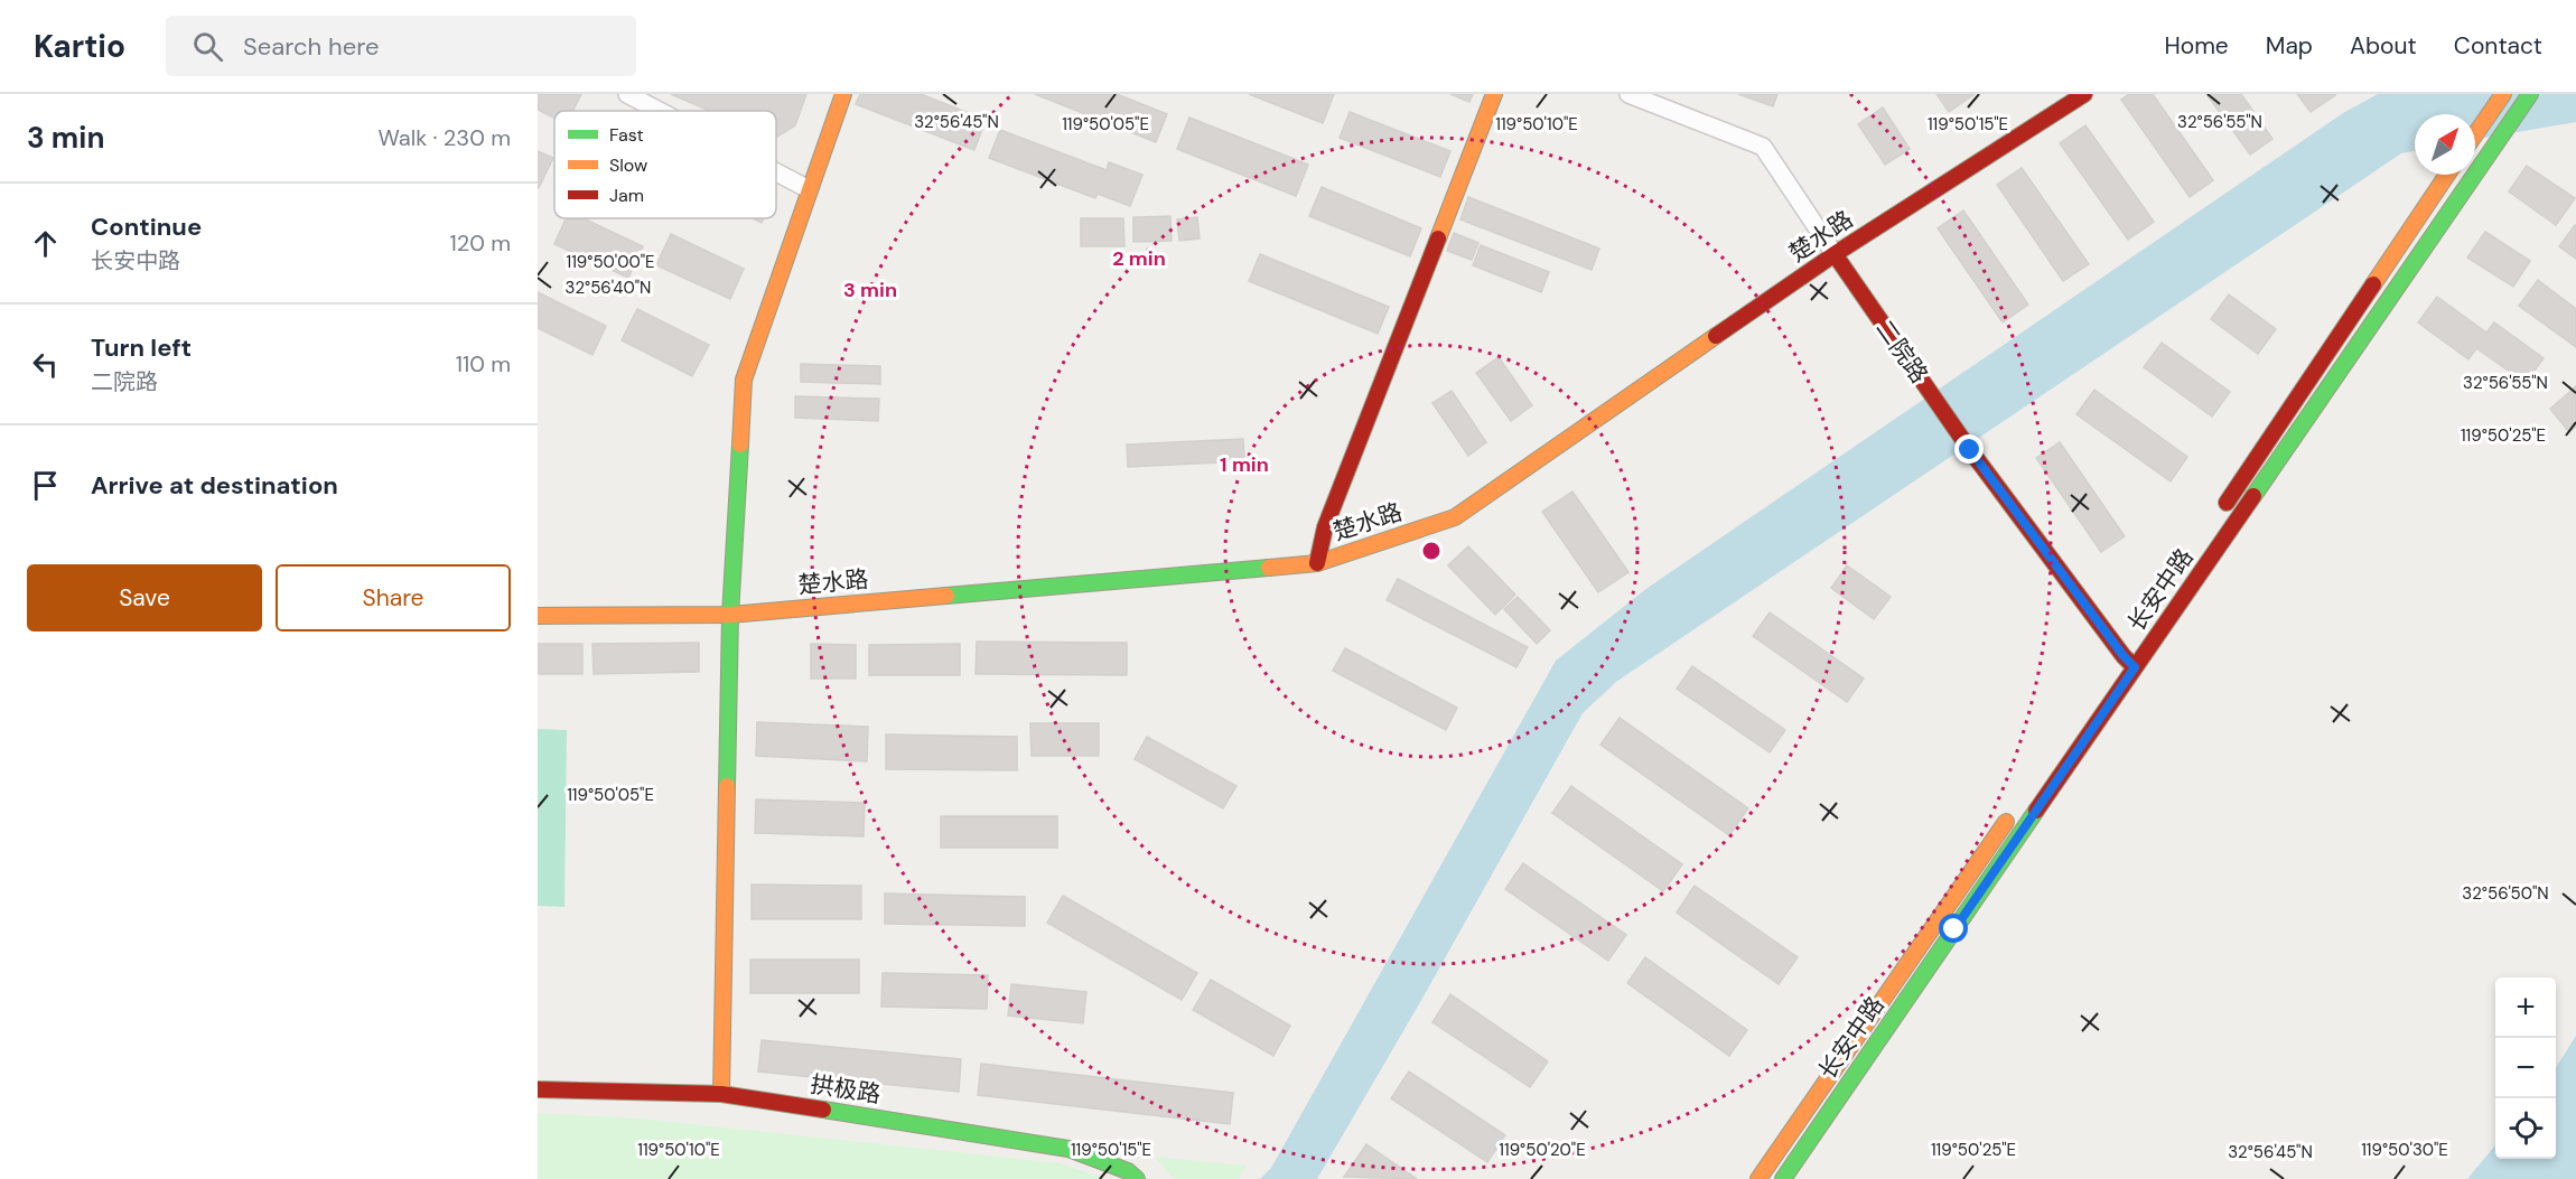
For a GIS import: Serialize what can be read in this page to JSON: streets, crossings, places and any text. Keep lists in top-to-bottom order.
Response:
{
  "streets": {
    "main road": [
      "楚水路",
      "二院路",
      "长安中路",
      "拱极路"
    ]
  },
  "crossings": [
    ["楚水路", "二院路"],
    ["二院路", "长安中路"]
  ],
  "legend": ["Fast", "Slow", "Jam"],
  "north": "top right",
  "page": {
    "header": "Kartio",
    "search": "Search here",
    "nav": [
      "Home",
      "Map",
      "About",
      "Contact"
    ],
    "heading": ["3 min", "Walk · 230 m"],
    "list": [
      ["Continue", "长安中路", "120 m"],
      ["Turn left", "二院路", "110 m"],
      "Arrive at destination"
    ],
    "buttons": ["Save", "Share"],
    "map_buttons": ["+", "−"]
  },
  "coordinates": [
    "32°56'45\"N",
    "32°56'55\"N",
    "119°50'10\"E",
    "119°50'15\"E",
    "119°50'05\"E",
    "119°50'00\"E",
    "32°56'40\"N",
    "119°50'25\"E",
    "32°56'50\"N",
    "119°50'20\"E",
    "119°50'30\"E"
  ],
  "rings": ["2 min", "3 min", "1 min"]
}
